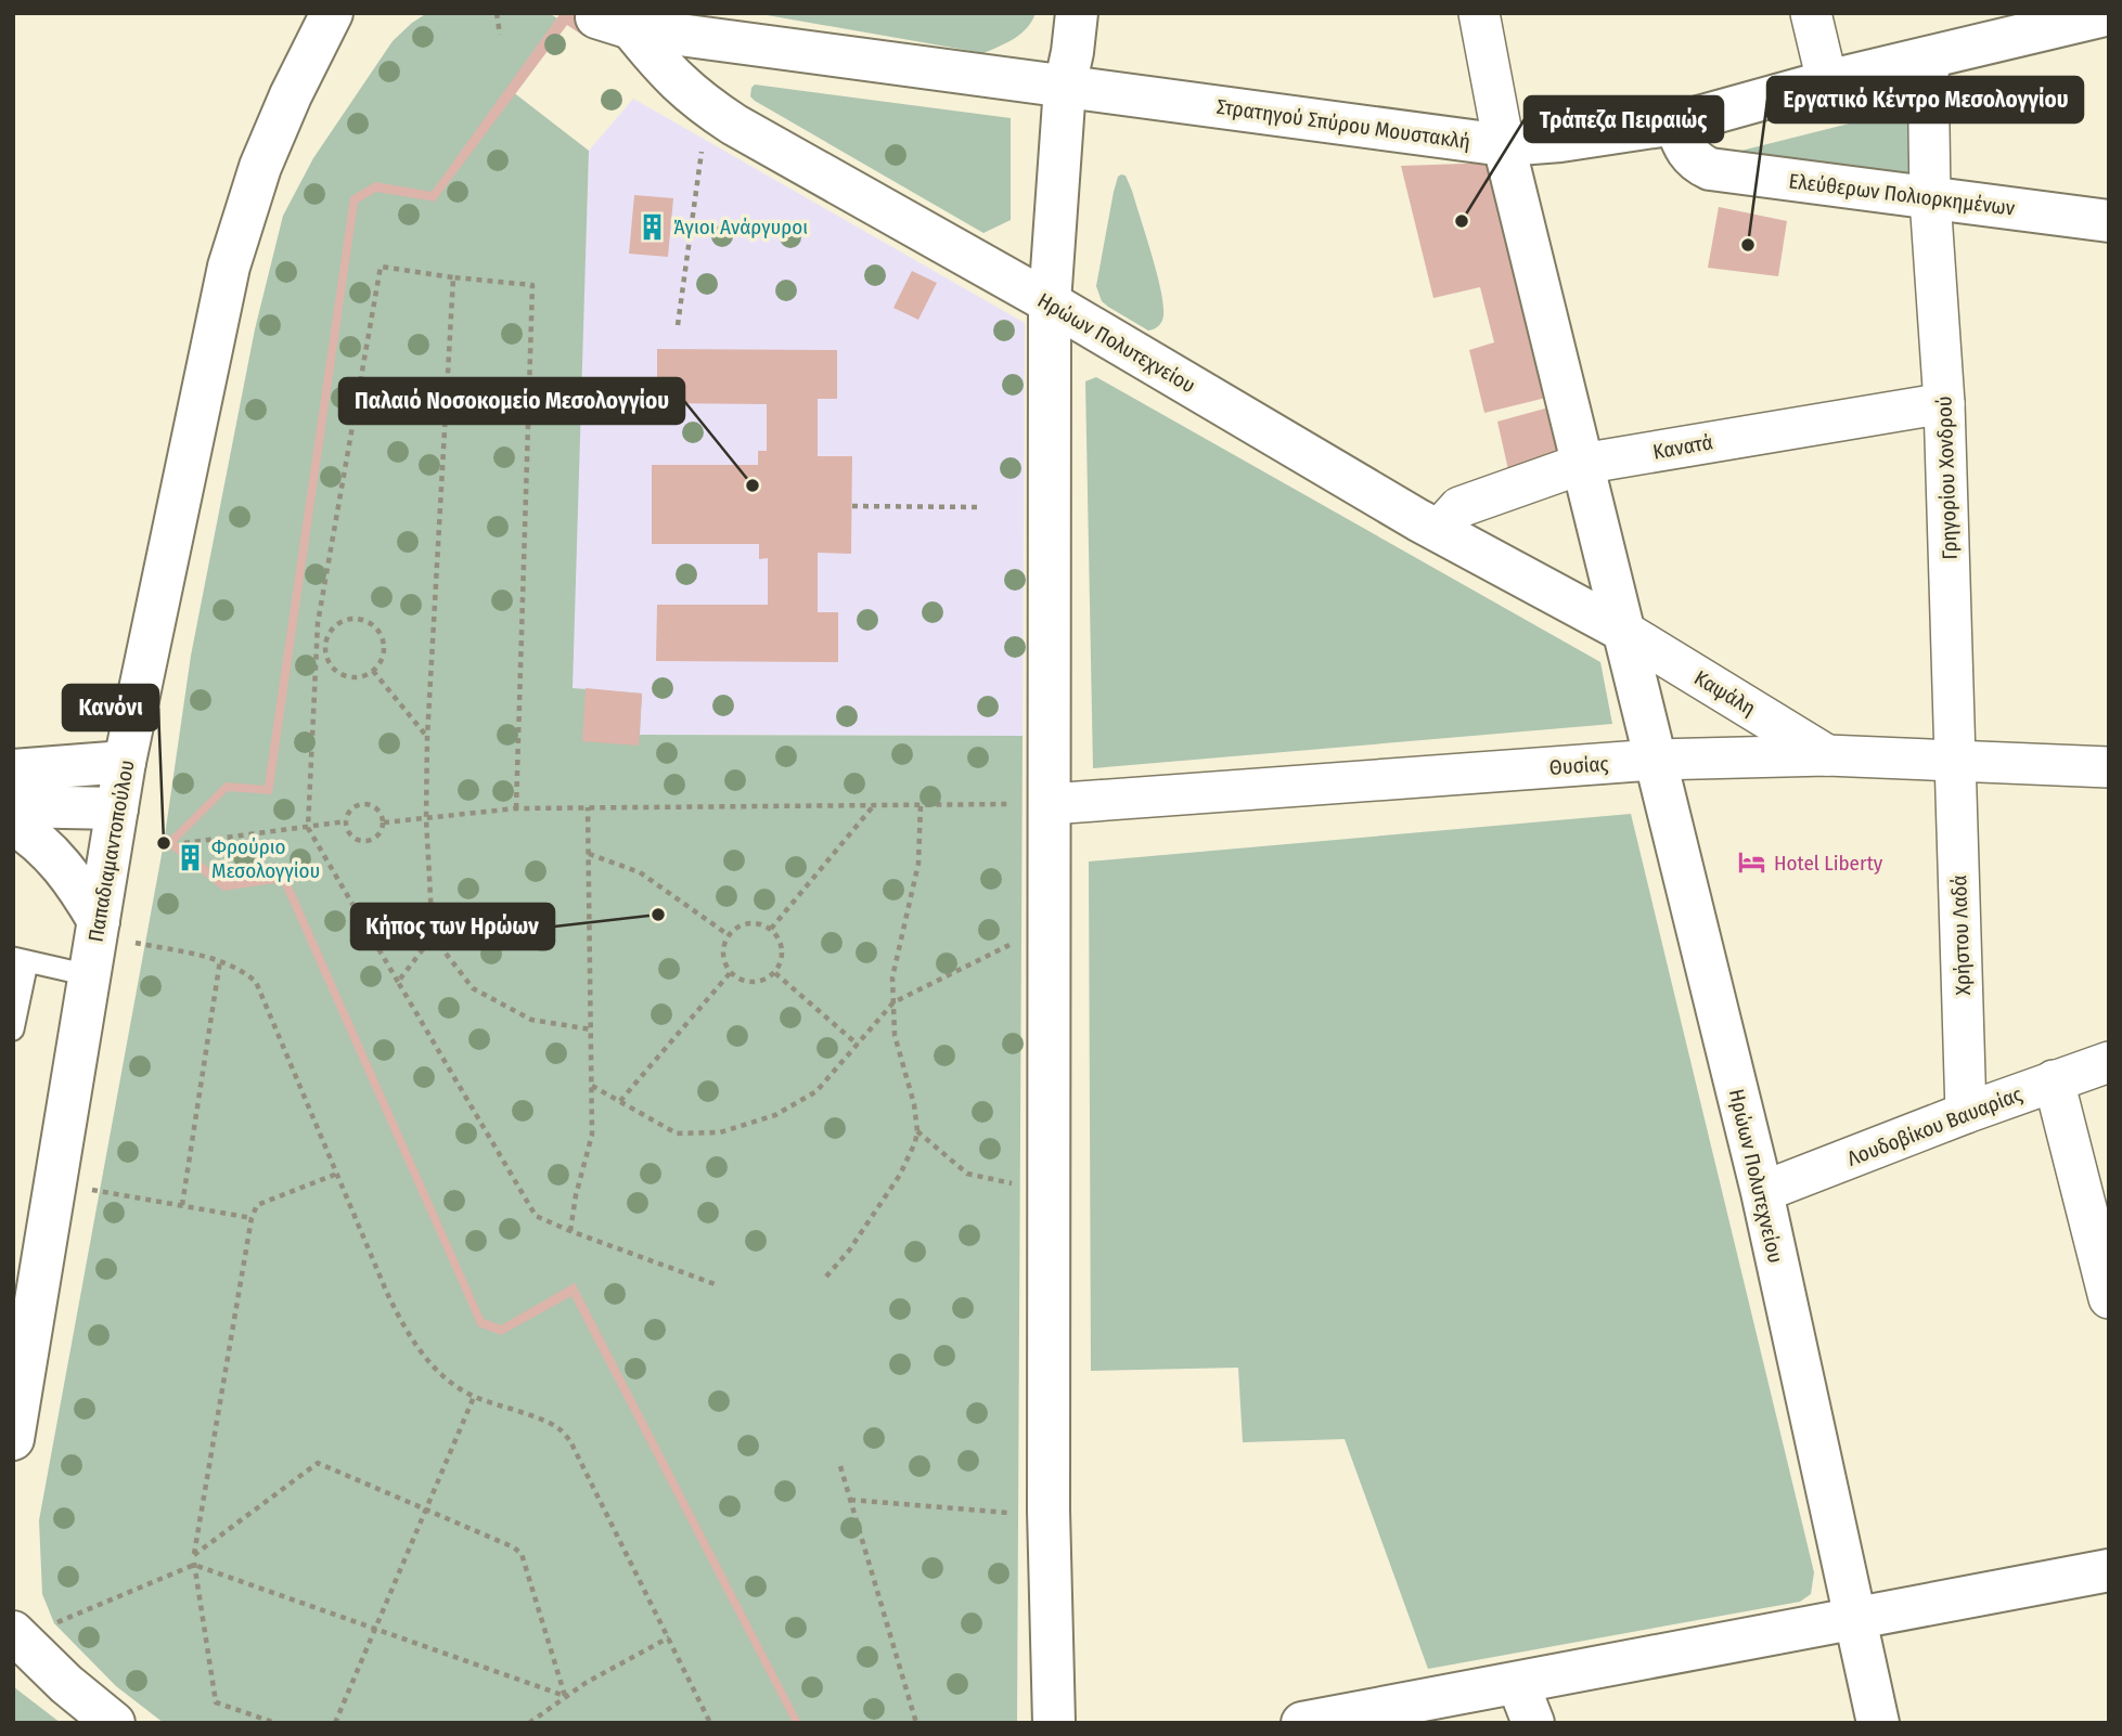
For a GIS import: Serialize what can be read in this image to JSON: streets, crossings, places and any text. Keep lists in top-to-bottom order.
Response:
{
  "streets": {
    "street": [
      "Στρατηγού Σπύρου Μουστακλή",
      "Ελεύθερων Πολιορκημένων",
      "Ηρώων Πολυτεχνείου",
      "Κανατά",
      "Γρηγορίου Χονδρού",
      "Καψάλη",
      "Θυσίας",
      "Παπαδιαμαντοπούλου",
      "Χρήστου Λαδά",
      "Λουδοβίκου Βαυαρίας"
    ]
  },
  "crossings": [
    ["Στρατηγού Σπύρου Μουστακλή", "Ελεύθερων Πολιορκημένων"],
    ["Στρατηγού Σπύρου Μουστακλή", "Ηρώων Πολυτεχνείου"],
    ["Στρατηγού Σπύρου Μουστακλή", "Γρηγορίου Χονδρού"],
    ["Ελεύθερων Πολιορκημένων", "Γρηγορίου Χονδρού"],
    ["Ηρώων Πολυτεχνείου", "Κανατά"],
    ["Ηρώων Πολυτεχνείου", "Καψάλη"],
    ["Ηρώων Πολυτεχνείου", "Θυσίας"],
    ["Ηρώων Πολυτεχνείου", "Λουδοβίκου Βαυαρίας"],
    ["Κανατά", "Γρηγορίου Χονδρού"],
    ["Γρηγορίου Χονδρού", "Θυσίας"],
    ["Γρηγορίου Χονδρού", "Χρήστου Λαδά"],
    ["Καψάλη", "Θυσίας"],
    ["Θυσίας", "Χρήστου Λαδά"],
    ["Χρήστου Λαδά", "Λουδοβίκου Βαυαρίας"]
  ],
  "places": {
    "other": [
      "Τράπεζα Πειραιώς",
      "Eργατικό Κέντρο Μεσολογγίου",
      "Παλαιό Νοσοκομείο Μεσολογγίου",
      "Κανόνι",
      "Κήπος των Ηρώων"
    ],
    "building": ["Άγιοι Ανάργυροι", "Φρούριο Μεσολογγίου"],
    "hotel": ["Hotel Liberty"]
  }
}
